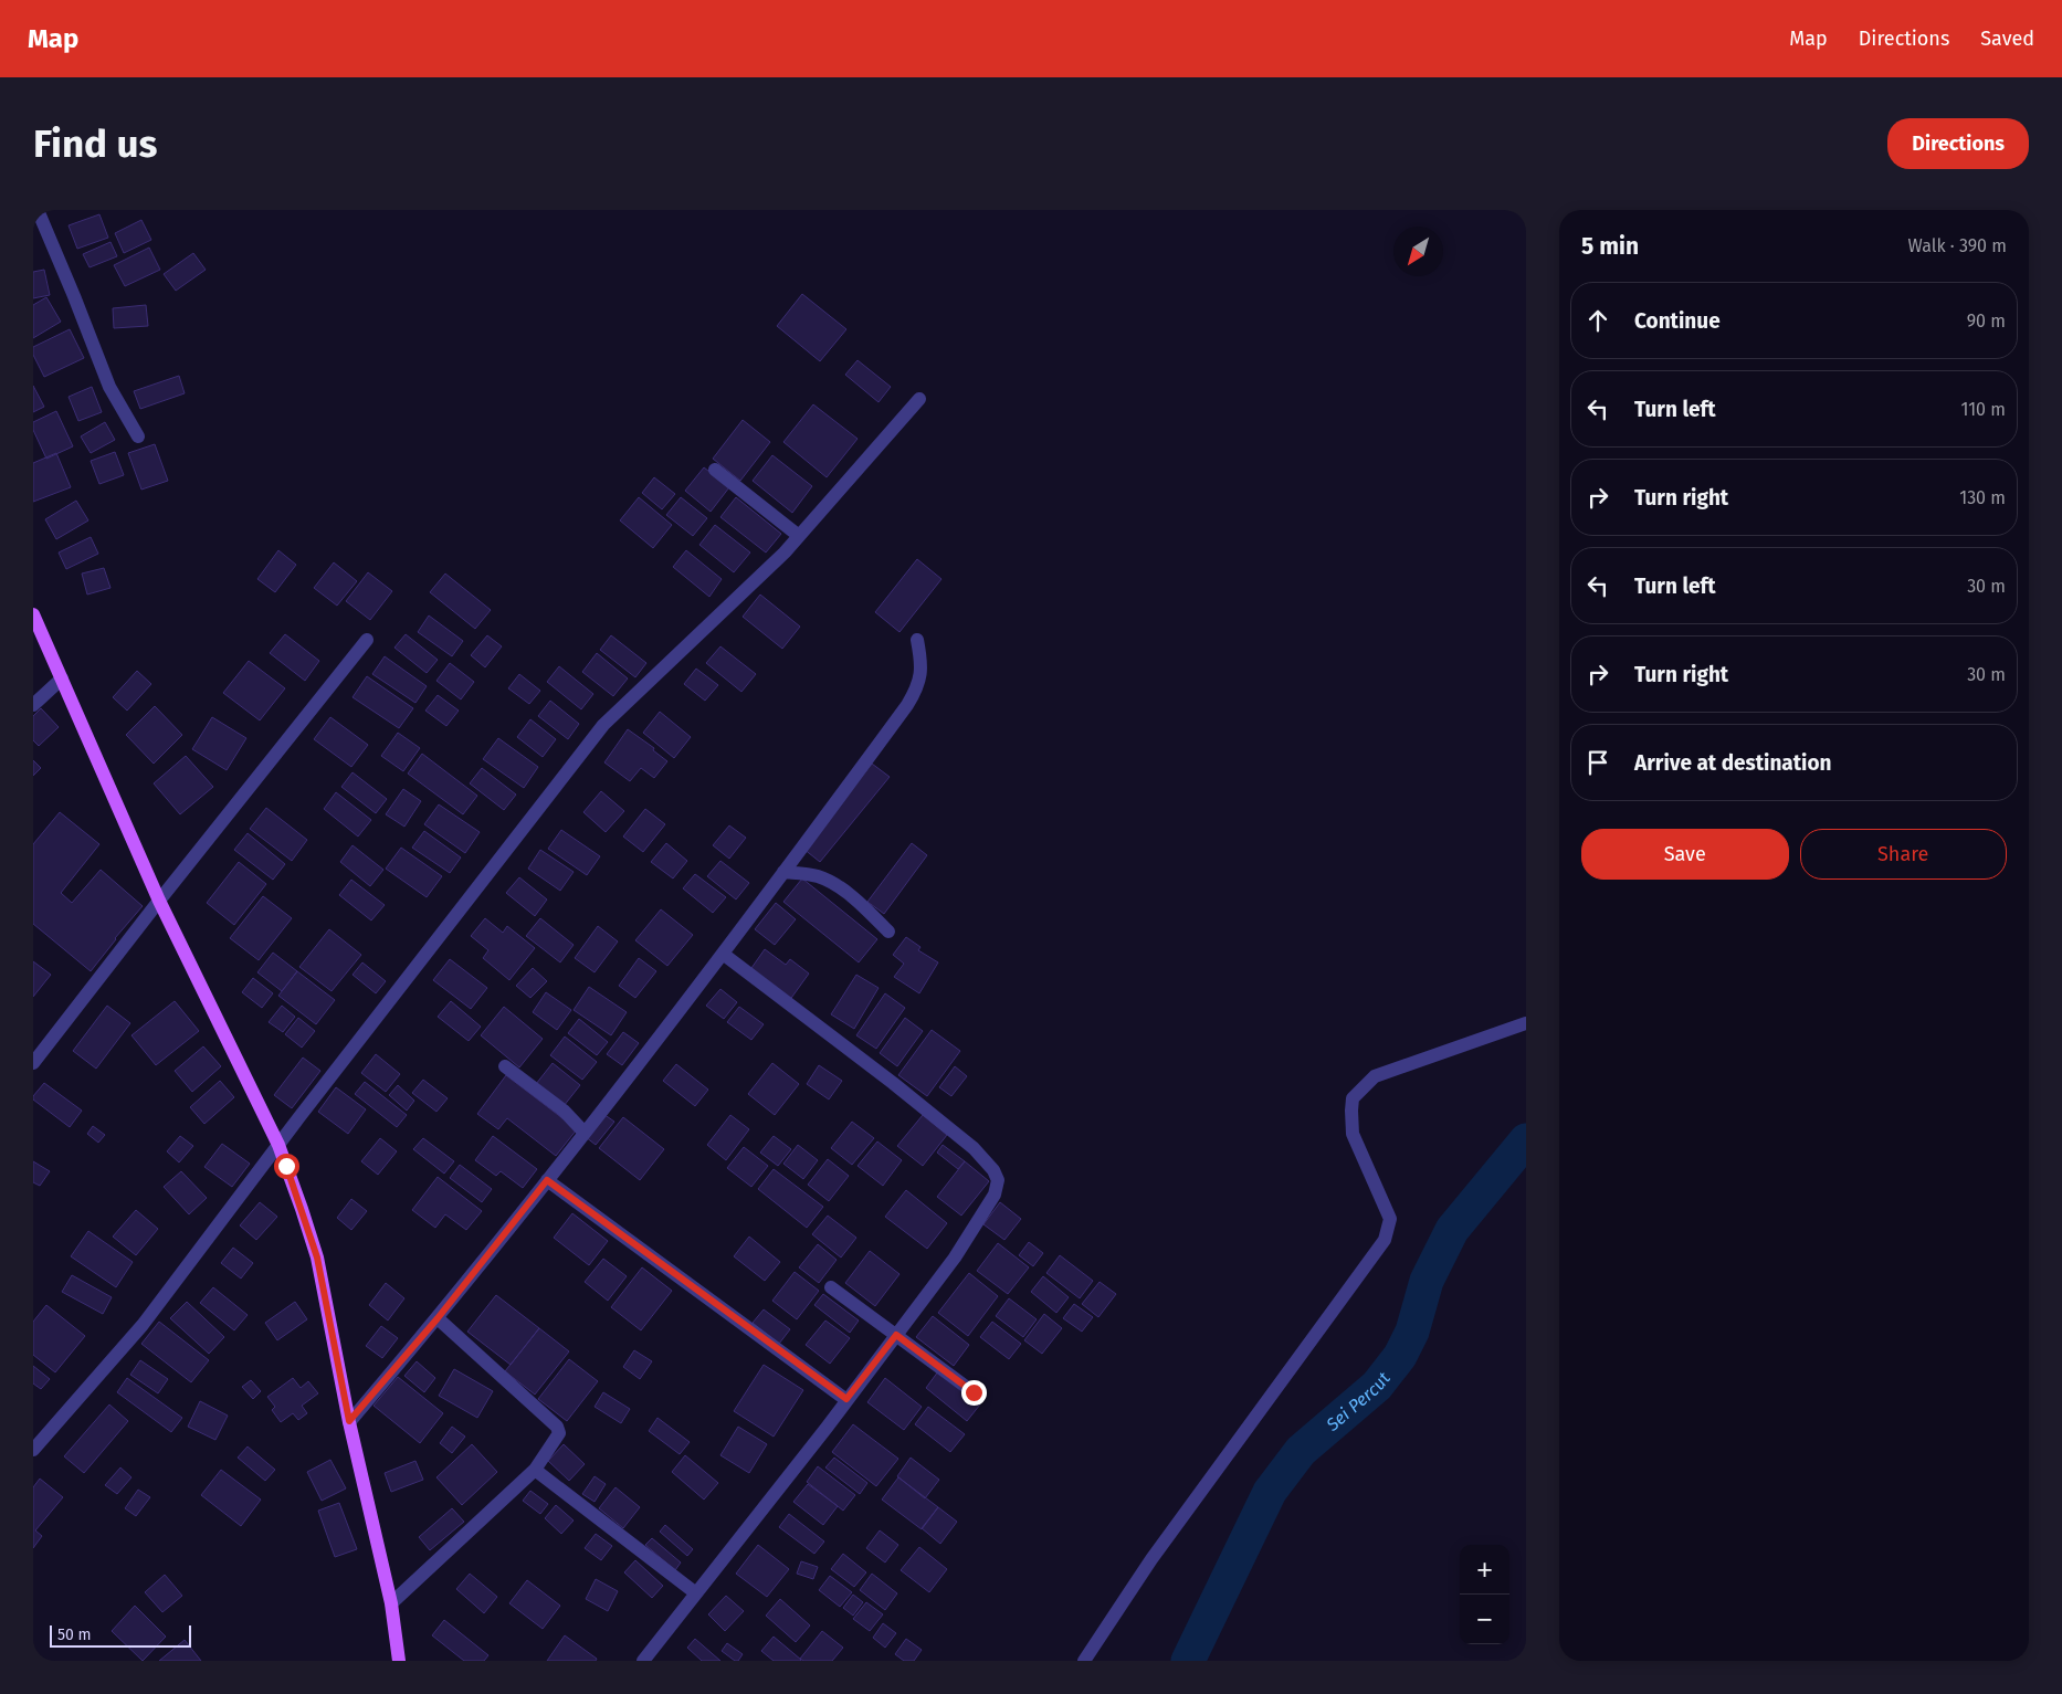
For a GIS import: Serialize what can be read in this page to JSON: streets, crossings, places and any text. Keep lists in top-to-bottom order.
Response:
{
  "water": ["Sei Percut"],
  "scale_bar": "50 m",
  "north": "bottom left",
  "page": {
    "header": "Map",
    "nav": ["Map", "Directions", "Saved"],
    "buttons": [
      "Directions",
      ["Save", "Share"]
    ],
    "title": "Find us",
    "heading": ["5 min", "Walk · 390 m"],
    "list": [
      ["Continue", "90 m"],
      ["Turn left", "110 m"],
      ["Turn right", "130 m"],
      ["Turn left", "30 m"],
      ["Turn right", "30 m"],
      "Arrive at destination"
    ],
    "map_buttons": ["+", "−"],
    "scale": "50 m"
  }
}
